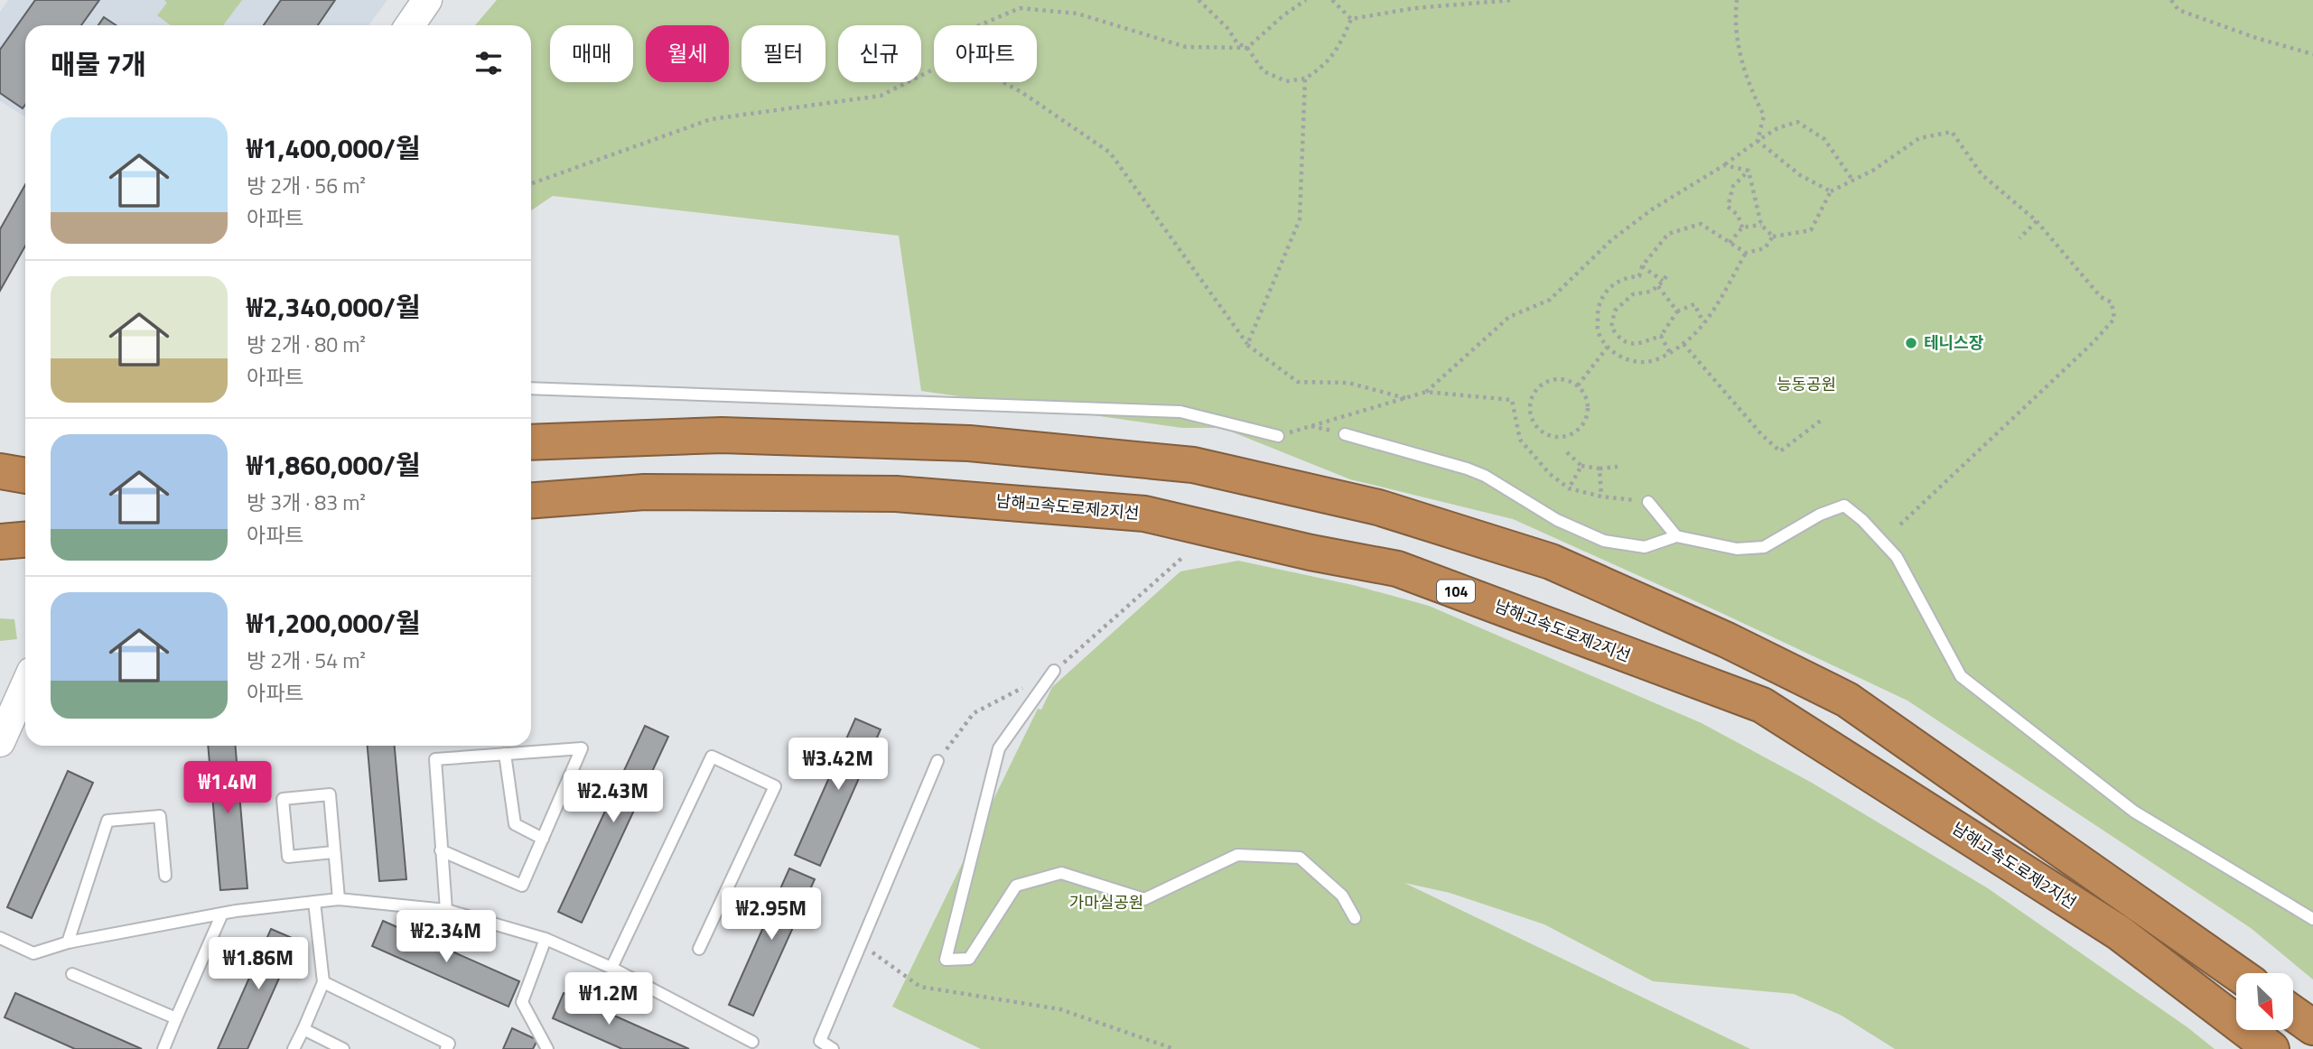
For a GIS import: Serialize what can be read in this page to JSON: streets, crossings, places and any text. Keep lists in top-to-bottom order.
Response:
{
  "streets": {
    "highway": ["남해고속도로제2지선", "104"]
  },
  "parks": ["능동공원", "가마실공원"],
  "places": ["테니스장"],
  "north": "bottom right",
  "page": {
    "chip": [
      "매매",
      "월세",
      "필터",
      "신규",
      "아파트"
    ],
    "heading": "매물 7개",
    "list": [
      {
        "name": "₩1,400,000/월",
        "note": "방 2개 · 56 m² · 아파트"
      },
      {
        "name": "₩2,340,000/월",
        "note": "방 2개 · 80 m² · 아파트"
      },
      {
        "name": "₩1,860,000/월",
        "note": "방 3개 · 83 m² · 아파트"
      },
      {
        "name": "₩1,200,000/월",
        "note": "방 2개 · 54 m² · 아파트"
      }
    ],
    "price": [
      "₩3.42M",
      "₩1.4M",
      "₩2.43M",
      "₩2.95M",
      "₩2.34M",
      "₩1.86M",
      "₩1.2M"
    ]
  }
}
